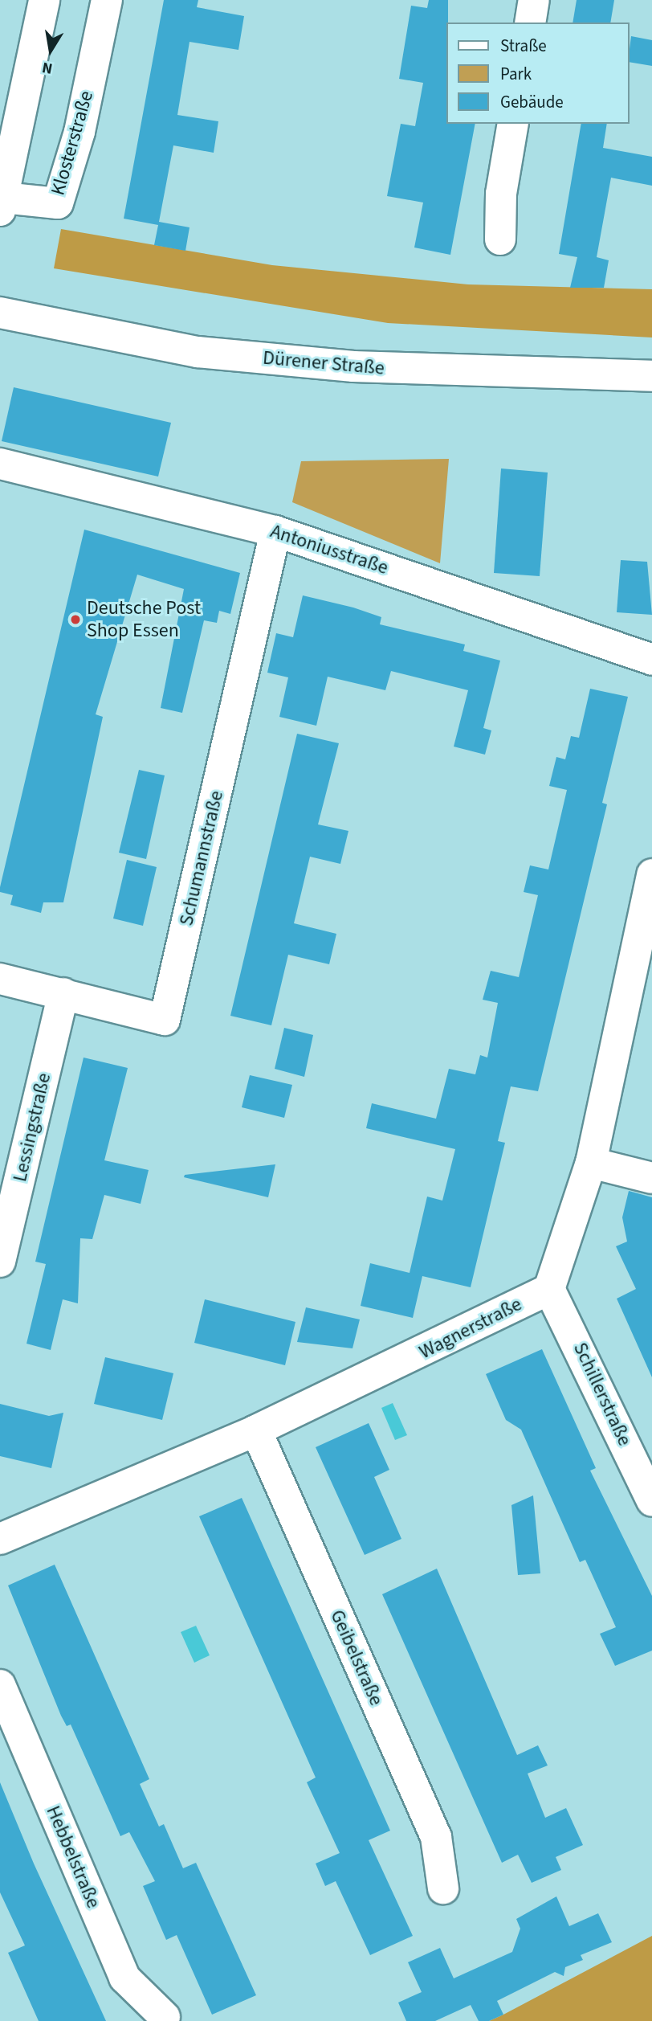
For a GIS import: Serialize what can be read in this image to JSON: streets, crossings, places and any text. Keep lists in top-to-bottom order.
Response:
{
  "streets": {
    "street": [
      "Klosterstraße",
      "Dürener Straße",
      "Antoniusstraße",
      "Schumannstraße",
      "Lessingstraße",
      "Wagnerstraße",
      "Schillerstraße",
      "Geibelstraße",
      "Hebbelstraße"
    ]
  },
  "crossings": [
    ["Antoniusstraße", "Schumannstraße"],
    ["Schumannstraße", "Lessingstraße"],
    ["Wagnerstraße", "Schillerstraße"],
    ["Wagnerstraße", "Geibelstraße"]
  ],
  "places": ["Deutsche Post Shop Essen"],
  "legend": ["Straße", "Park", "Gebäude"],
  "north": "bottom"
}
